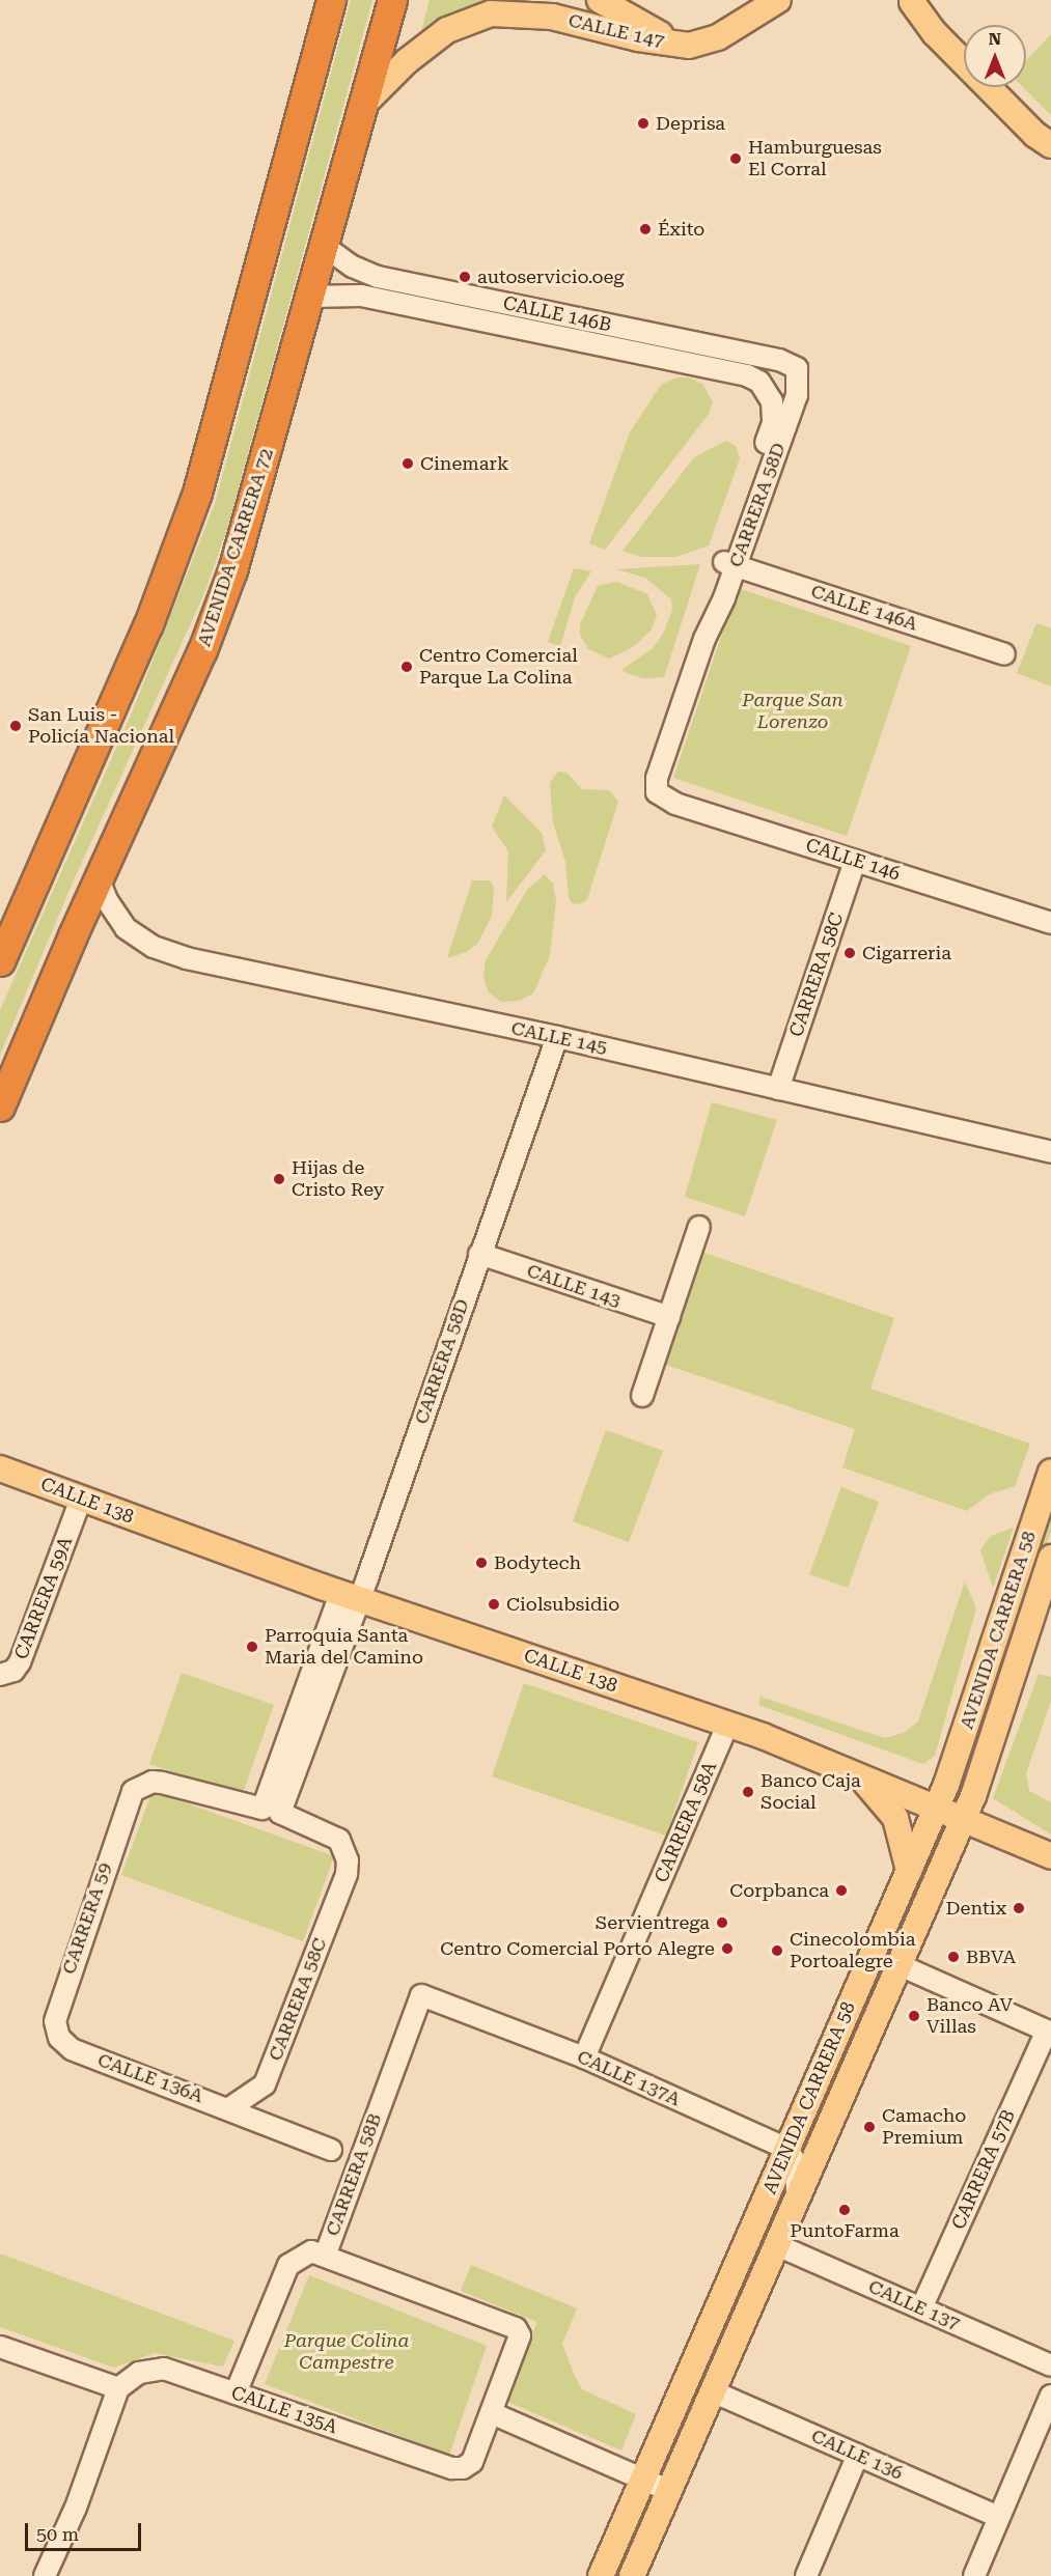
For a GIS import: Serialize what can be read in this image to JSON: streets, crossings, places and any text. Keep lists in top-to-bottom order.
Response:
{
  "streets": {
    "highway": ["AVENIDA CARRERA 72"],
    "main road": ["CALLE 147", "CALLE 138", "AVENIDA CARRERA 58"],
    "street": [
      "CALLE 146B",
      "CARRERA 58D",
      "CALLE 146A",
      "CALLE 146",
      "CARRERA 58C",
      "CALLE 145",
      "CALLE 143",
      "CARRERA 59A",
      "CARRERA 58A",
      "CARRERA 59",
      "CALLE 136A",
      "CALLE 137A",
      "CARRERA 57B",
      "CARRERA 58B",
      "CALLE 137",
      "CALLE 135A",
      "CALLE 136"
    ]
  },
  "crossings": [
    ["CALLE 147", "AVENIDA CARRERA 72"],
    ["CALLE 146B", "CARRERA 58D"],
    ["CALLE 146B", "AVENIDA CARRERA 72"],
    ["CARRERA 58D", "CALLE 146A"],
    ["CARRERA 58D", "CALLE 146"],
    ["CARRERA 58D", "CARRERA 58C"],
    ["CARRERA 58D", "CALLE 145"],
    ["CARRERA 58D", "CALLE 143"],
    ["CARRERA 58D", "CALLE 138"],
    ["CARRERA 58D", "CARRERA 59"],
    ["AVENIDA CARRERA 72", "CALLE 145"],
    ["CALLE 146", "CARRERA 58C"],
    ["CARRERA 58C", "CALLE 145"],
    ["CARRERA 58C", "CARRERA 59"],
    ["CARRERA 58C", "CALLE 136A"],
    ["CALLE 138", "CARRERA 59A"],
    ["CALLE 138", "AVENIDA CARRERA 58"],
    ["CALLE 138", "CARRERA 58A"],
    ["AVENIDA CARRERA 58", "CALLE 137A"],
    ["AVENIDA CARRERA 58", "CALLE 137"],
    ["AVENIDA CARRERA 58", "CALLE 136"],
    ["CARRERA 58A", "CALLE 137A"],
    ["CARRERA 59", "CALLE 136A"],
    ["CALLE 137A", "CARRERA 58B"],
    ["CARRERA 57B", "CALLE 137"],
    ["CARRERA 58B", "CALLE 135A"]
  ],
  "parks": ["Parque San Lorenzo", "Parque Colina Campestre"],
  "places": [
    "Deprisa",
    "Hamburguesas El Corral",
    "Éxito",
    "autoservicio.oeg",
    "Cinemark",
    "Centro Comercial Parque La Colina",
    "San Luis - Policía Nacional",
    "Cigarreria",
    "Hijas de Cristo Rey",
    "Bodytech",
    "Ciolsubsidio",
    "Parroquia Santa Maria del Camino",
    "Banco Caja Social",
    "Corpbanca",
    "Dentix",
    "Servientrega",
    "Centro Comercial Porto Alegre",
    "Cinecolombia Portoalegre",
    "BBVA",
    "Banco AV Villas",
    "Camacho Premium",
    "PuntoFarma"
  ],
  "scale_bar": "50 m",
  "north": "top"
}
